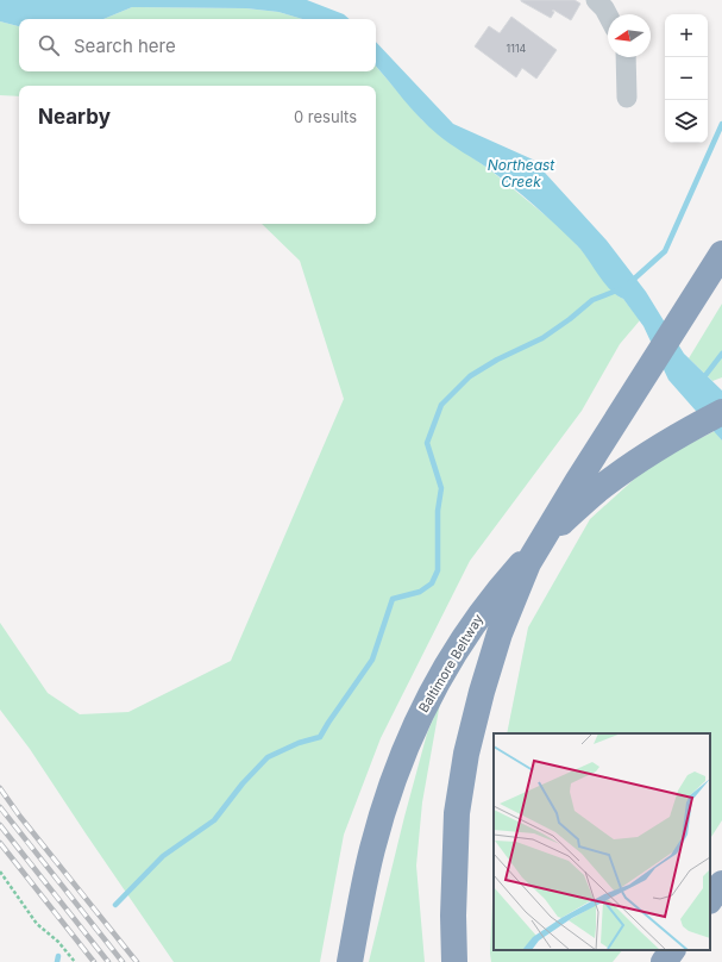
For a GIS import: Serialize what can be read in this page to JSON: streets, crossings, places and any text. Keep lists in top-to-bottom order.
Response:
{
  "streets": {
    "highway": ["Baltimore Beltway"]
  },
  "water": ["Northeast Creek"],
  "house_numbers": ["1114"],
  "north": "left",
  "page": {
    "map_buttons": ["+", "−"],
    "search": "Search here",
    "heading": ["Nearby", "0 results"]
  }
}
